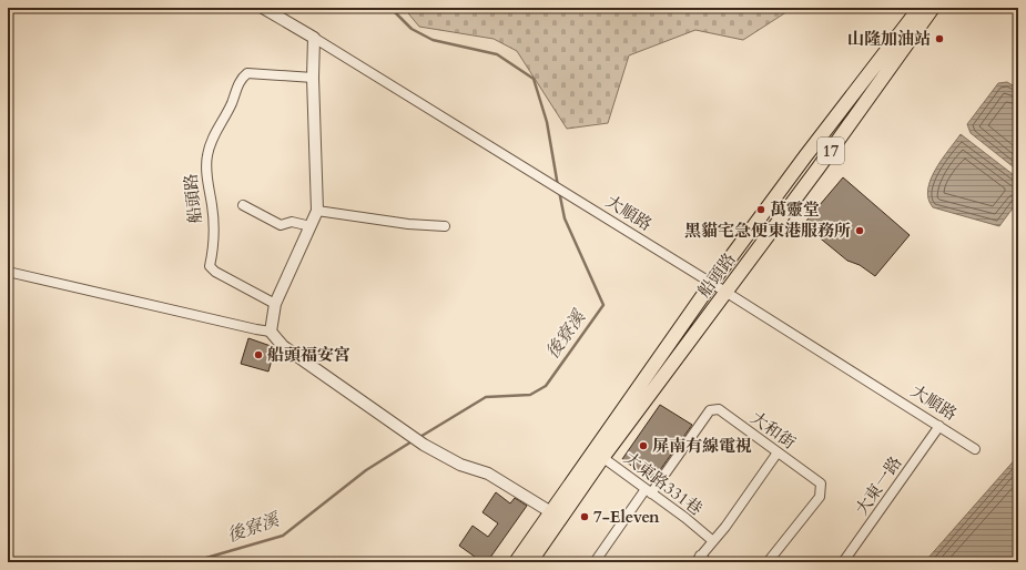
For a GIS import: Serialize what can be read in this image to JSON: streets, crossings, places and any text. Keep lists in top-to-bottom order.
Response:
{
  "streets": {
    "main road": ["17", "船頭路"],
    "street": [
      "大順路",
      "大和街",
      "大東路331巷",
      "大東一路"
    ]
  },
  "crossings": [
    ["船頭路", "大順路"],
    ["船頭路", "大東路331巷"],
    ["大順路", "大東一路"],
    ["大和街", "大東路331巷"]
  ],
  "water": ["後寮溪"],
  "places": [
    "山隆加油站",
    "萬靈堂",
    "黑貓宅急便東港服務所",
    "船頭福安宮",
    "屏南有線電視",
    "7-Eleven"
  ]
}
